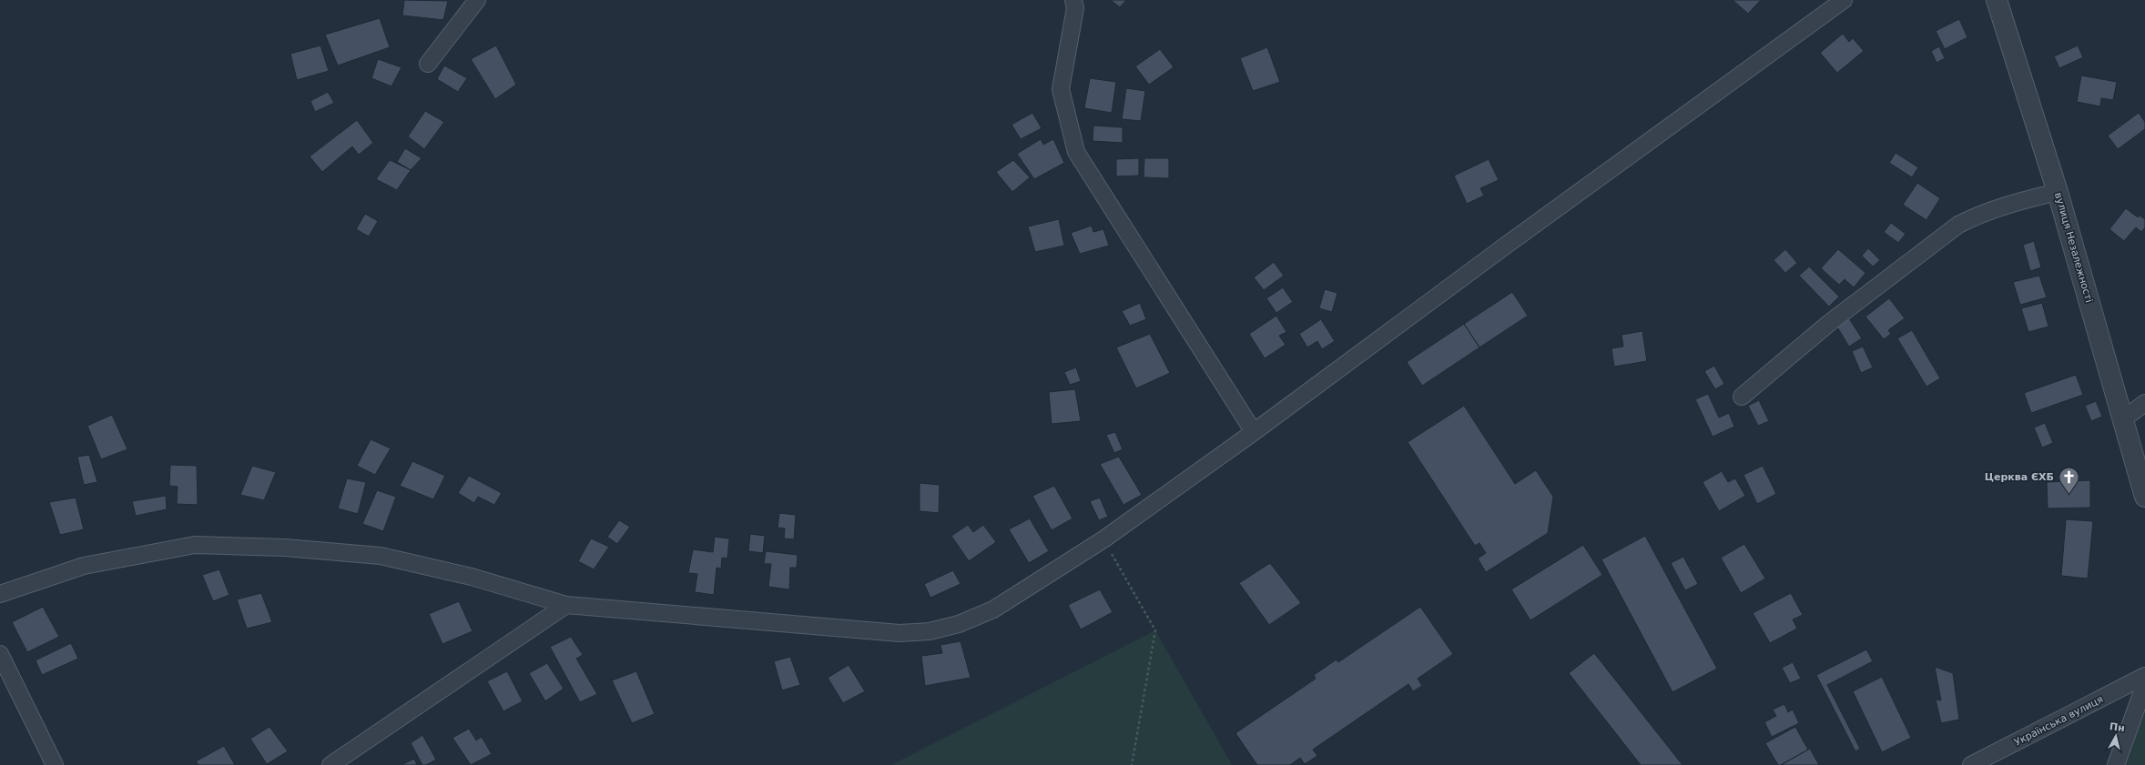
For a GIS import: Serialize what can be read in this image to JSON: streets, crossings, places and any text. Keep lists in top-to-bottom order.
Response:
{
  "streets": {
    "street": ["вулиця Незалежності", "Українська вулиця"]
  },
  "places": {
    "church": ["Церква ЄХБ"]
  },
  "north": "top"
}
